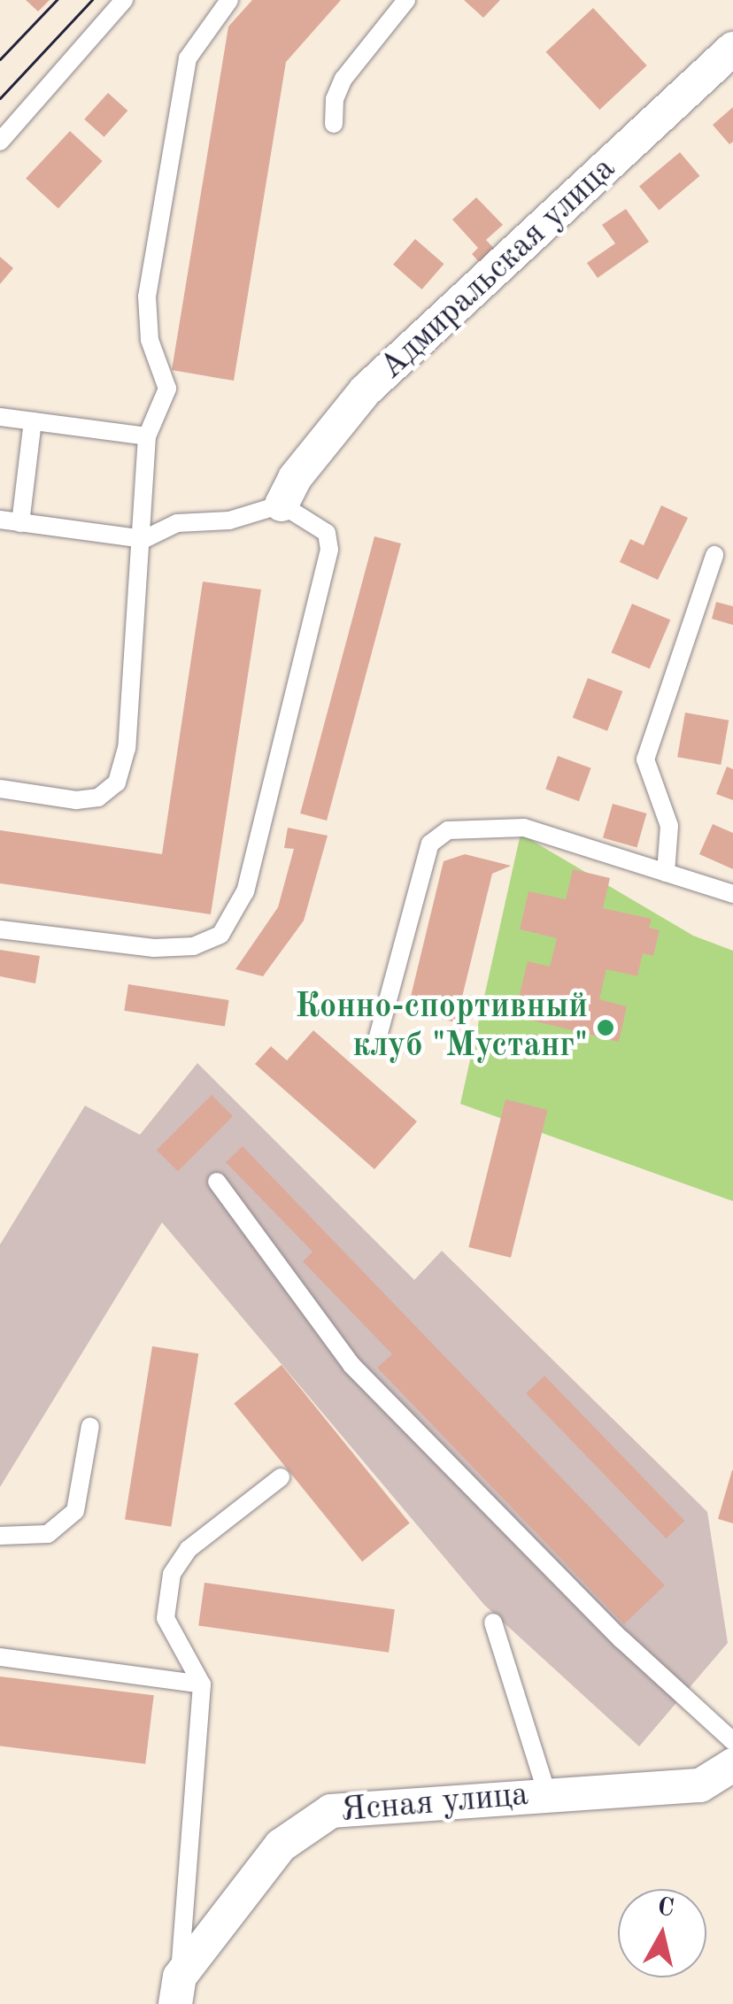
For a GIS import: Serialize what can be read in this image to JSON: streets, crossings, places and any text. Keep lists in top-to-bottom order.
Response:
{
  "streets": {
    "street": ["Адмиральская улица", "Ясная улица"]
  },
  "places": ["Конно-спортивный клуб \"Мустанг\""],
  "north": "top"
}
